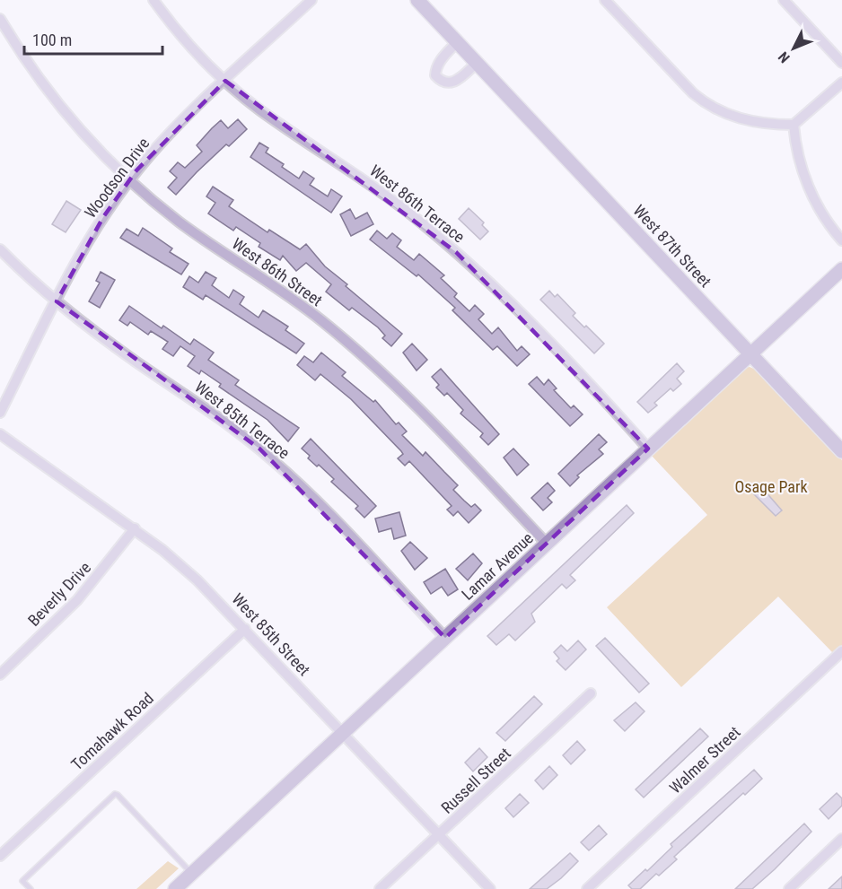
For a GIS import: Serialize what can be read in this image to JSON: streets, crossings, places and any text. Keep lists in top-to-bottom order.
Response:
{
  "streets": {
    "street": [
      "Woodson Drive",
      "West 86th Terrace",
      "West 87th Street",
      "West 86th Street",
      "West 85th Terrace",
      "Lamar Avenue",
      "Beverly Drive",
      "West 85th Street",
      "Tomahawk Road",
      "Walmer Street",
      "Russell Street"
    ]
  },
  "crossings": [
    ["Woodson Drive", "West 86th Terrace"],
    ["Woodson Drive", "West 86th Street"],
    ["Woodson Drive", "West 85th Terrace"],
    ["West 86th Terrace", "Lamar Avenue"],
    ["West 87th Street", "Lamar Avenue"],
    ["West 86th Street", "Lamar Avenue"],
    ["West 85th Terrace", "Lamar Avenue"],
    ["Lamar Avenue", "West 85th Street"],
    ["Beverly Drive", "West 85th Street"],
    ["West 85th Street", "Tomahawk Road"],
    ["West 85th Street", "Russell Street"]
  ],
  "parks": ["Osage Park"],
  "scale_bar": "100 m",
  "north": "bottom left"
}
